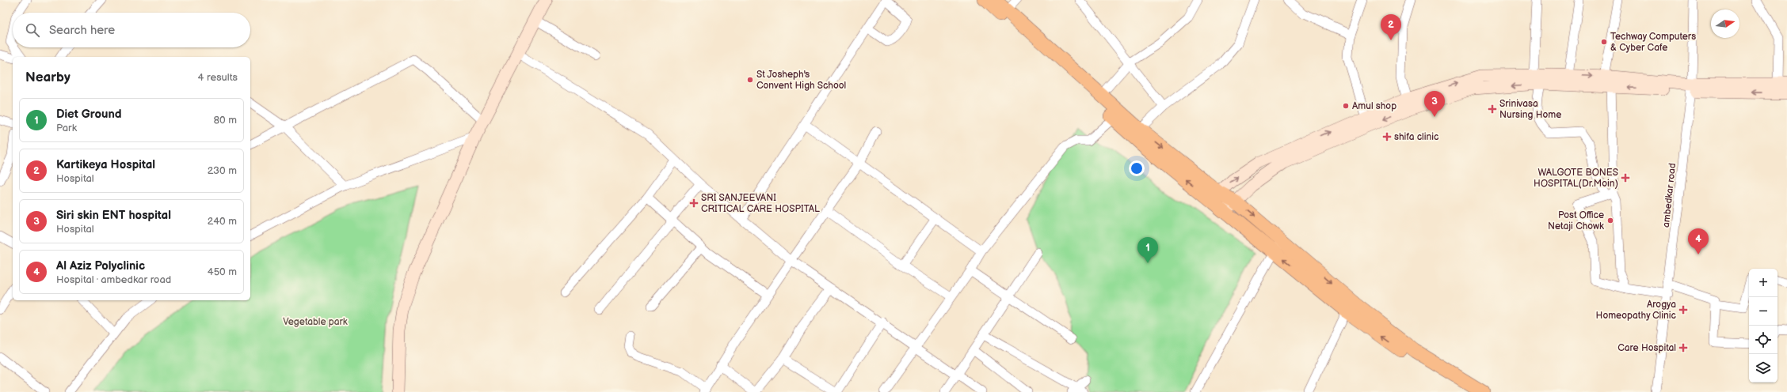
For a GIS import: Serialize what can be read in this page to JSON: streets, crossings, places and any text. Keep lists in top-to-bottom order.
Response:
{
  "streets": {
    "street": ["ambedkar road"]
  },
  "parks": ["Vegetable park"],
  "places": {
    "other": [
      "Techway Computers & Cyber Cafe",
      "St Josheph's Convent High School",
      "Amul shop",
      "Post Office Netaji Chowk"
    ],
    "health": [
      "Srinivasa Nursing Home",
      "shifa clinic",
      "WALGOTE BONES HOSPITAL(Dr.Moin)",
      "SRI SANJEEVANI CRITICAL CARE HOSPITAL",
      "Arogya Homeopathy Clinic",
      "Care Hospital"
    ]
  },
  "north": "right",
  "page": {
    "search": "Search here",
    "pins": [
      "2",
      "3",
      "4",
      "1"
    ],
    "heading": ["Nearby", "4 results"],
    "list": [
      {
        "mark": "1",
        "name": "Diet Ground",
        "note": "Park",
        "value": "80 m"
      },
      {
        "mark": "2",
        "name": "Kartikeya Hospital",
        "note": "Hospital",
        "value": "230 m"
      },
      {
        "mark": "3",
        "name": "Siri skin ENT hospital",
        "note": "Hospital",
        "value": "240 m"
      },
      {
        "mark": "4",
        "name": "Al Aziz Polyclinic",
        "note": "Hospital · ambedkar road",
        "value": "450 m"
      }
    ],
    "map_buttons": ["+", "−"]
  }
}
